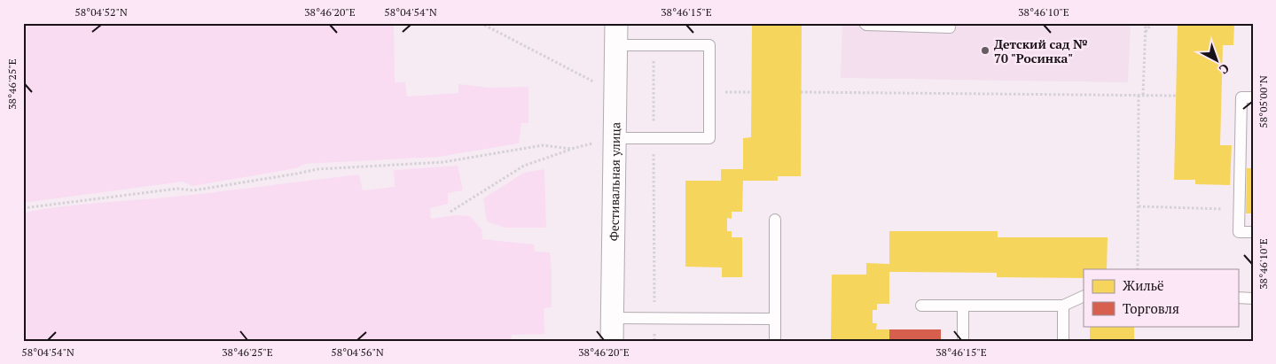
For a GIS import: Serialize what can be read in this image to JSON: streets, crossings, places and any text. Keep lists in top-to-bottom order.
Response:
{
  "streets": {
    "street": ["Фестивальная улица"]
  },
  "places": ["Детский сад № 70 \"Росинка\""],
  "legend": ["Жильё", "Торговля"],
  "north": "bottom right",
  "coordinates": [
    "58°04'52\"N",
    "38°46'20\"E",
    "58°04'54\"N",
    "38°46'15\"E",
    "38°46'10\"E",
    "38°46'25\"E",
    "58°05'00\"N",
    "58°04'56\"N"
  ]
}
